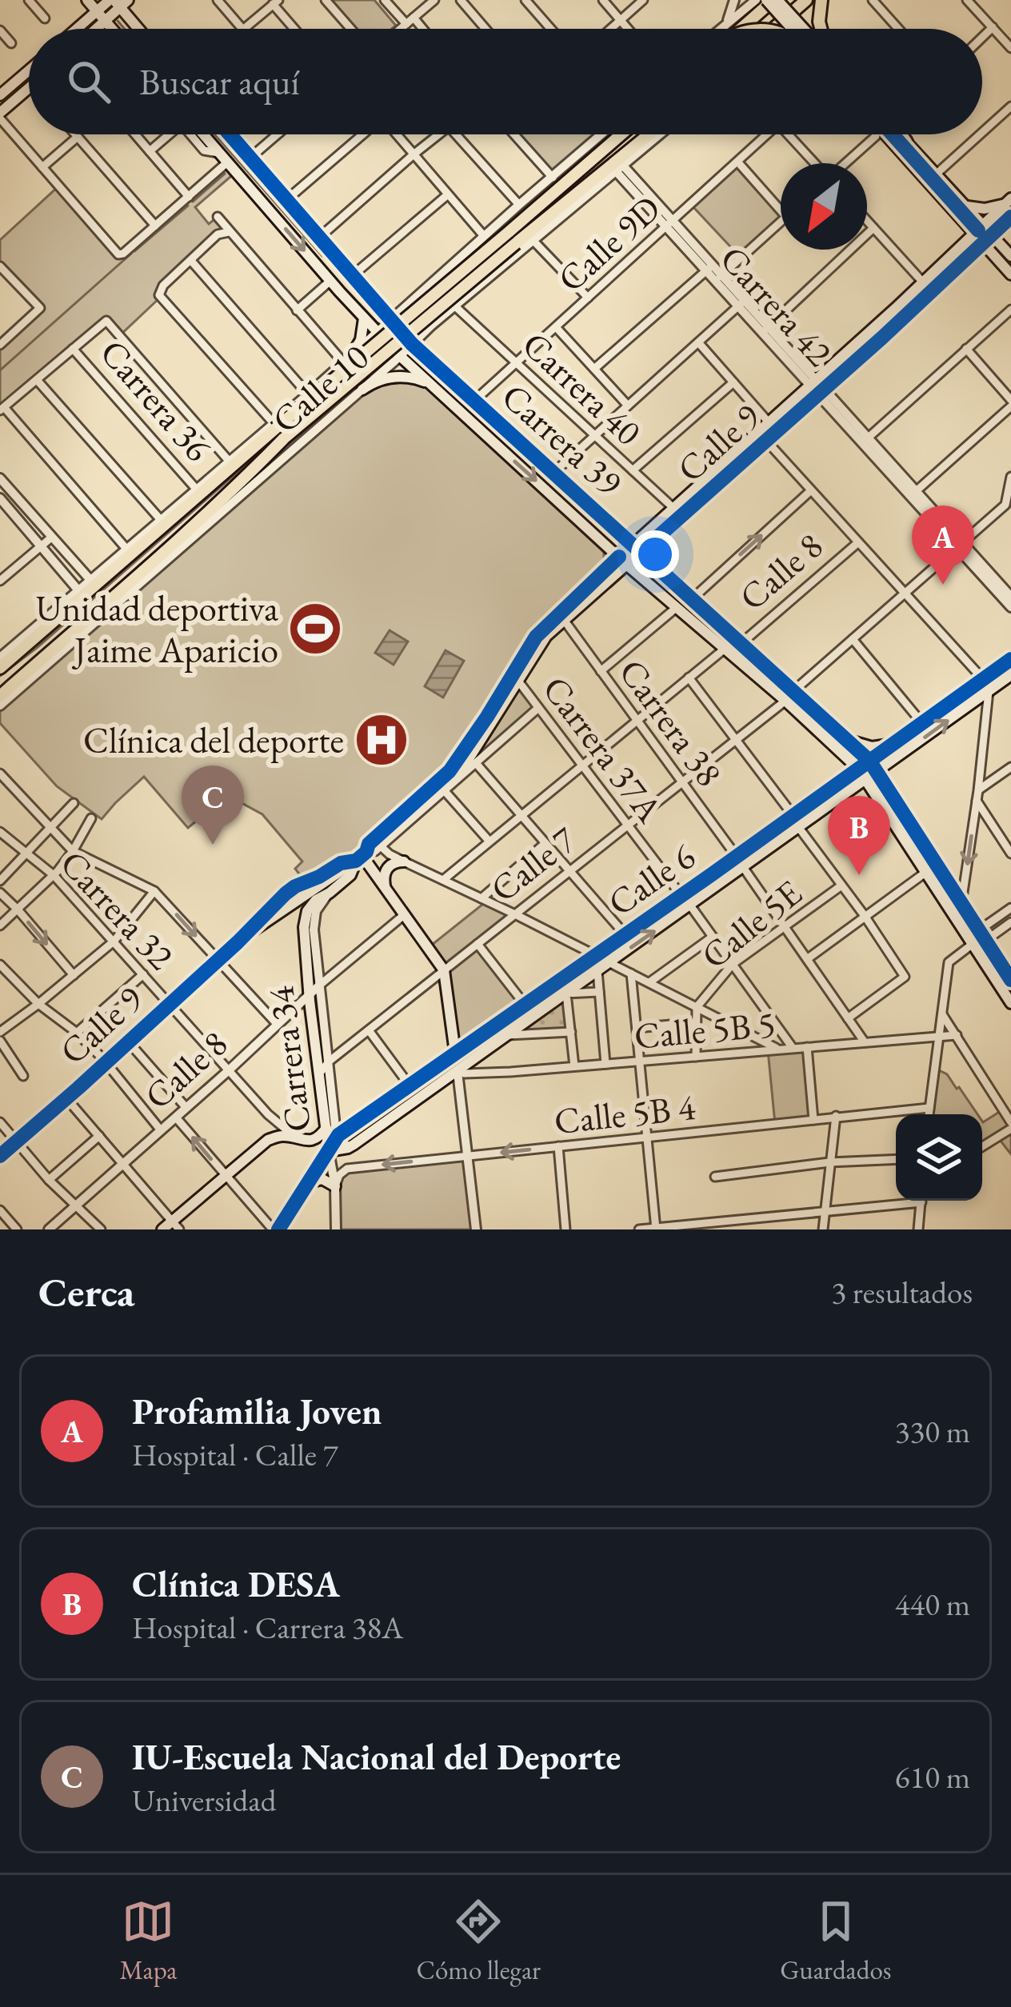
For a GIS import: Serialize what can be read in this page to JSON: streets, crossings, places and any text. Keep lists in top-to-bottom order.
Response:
{
  "streets": {
    "main road": [
      "Calle 10",
      "Carrera 39",
      "Calle 9",
      "Calle 6",
      "Carrera 34"
    ],
    "street": [
      "Calle 9D",
      "Carrera 42",
      "Carrera 40",
      "Carrera 36",
      "Calle 8",
      "Carrera 38",
      "Carrera 37A",
      "Calle 7",
      "Carrera 32",
      "Calle 5E",
      "Calle 5B 5",
      "Calle 5B 4"
    ]
  },
  "crossings": [
    ["Calle 9D", "Carrera 42"],
    ["Calle 9D", "Carrera 40"],
    ["Calle 9D", "Carrera 39"],
    ["Carrera 42", "Calle 10"],
    ["Carrera 42", "Calle 9"],
    ["Calle 10", "Carrera 40"],
    ["Calle 10", "Carrera 36"],
    ["Calle 10", "Carrera 39"],
    ["Carrera 40", "Calle 9"],
    ["Carrera 39", "Calle 9"],
    ["Carrera 39", "Calle 8"],
    ["Carrera 39", "Calle 7"],
    ["Carrera 39", "Calle 6"],
    ["Calle 9", "Carrera 38"],
    ["Calle 9", "Carrera 37A"],
    ["Calle 9", "Carrera 32"],
    ["Calle 9", "Carrera 34"],
    ["Calle 8", "Carrera 38"],
    ["Calle 8", "Carrera 37A"],
    ["Calle 8", "Carrera 32"],
    ["Calle 8", "Carrera 34"],
    ["Carrera 38", "Calle 7"],
    ["Carrera 38", "Calle 6"],
    ["Carrera 37A", "Calle 7"],
    ["Carrera 37A", "Calle 6"],
    ["Calle 7", "Carrera 34"],
    ["Calle 6", "Calle 5B 5"],
    ["Calle 6", "Carrera 34"],
    ["Carrera 34", "Calle 5B 4"]
  ],
  "one_way": ["Calle 5B 4"],
  "places": {
    "sports": ["Unidad deportiva Jaime Aparicio"],
    "hospital": ["Clínica del deporte"]
  },
  "north": "bottom left",
  "page": {
    "search": "Buscar aquí",
    "pins": ["A", "C", "B"],
    "heading": ["Cerca", "3 resultados"],
    "list": [
      {
        "mark": "A",
        "name": "Profamilia Joven",
        "note": "Hospital · Calle 7",
        "value": "330 m"
      },
      {
        "mark": "B",
        "name": "Clínica DESA",
        "note": "Hospital · Carrera 38A",
        "value": "440 m"
      },
      {
        "mark": "C",
        "name": "IU-Escuela Nacional del Deporte",
        "note": "Universidad",
        "value": "610 m"
      }
    ],
    "nav": ["Mapa", "Cómo llegar", "Guardados"]
  }
}
